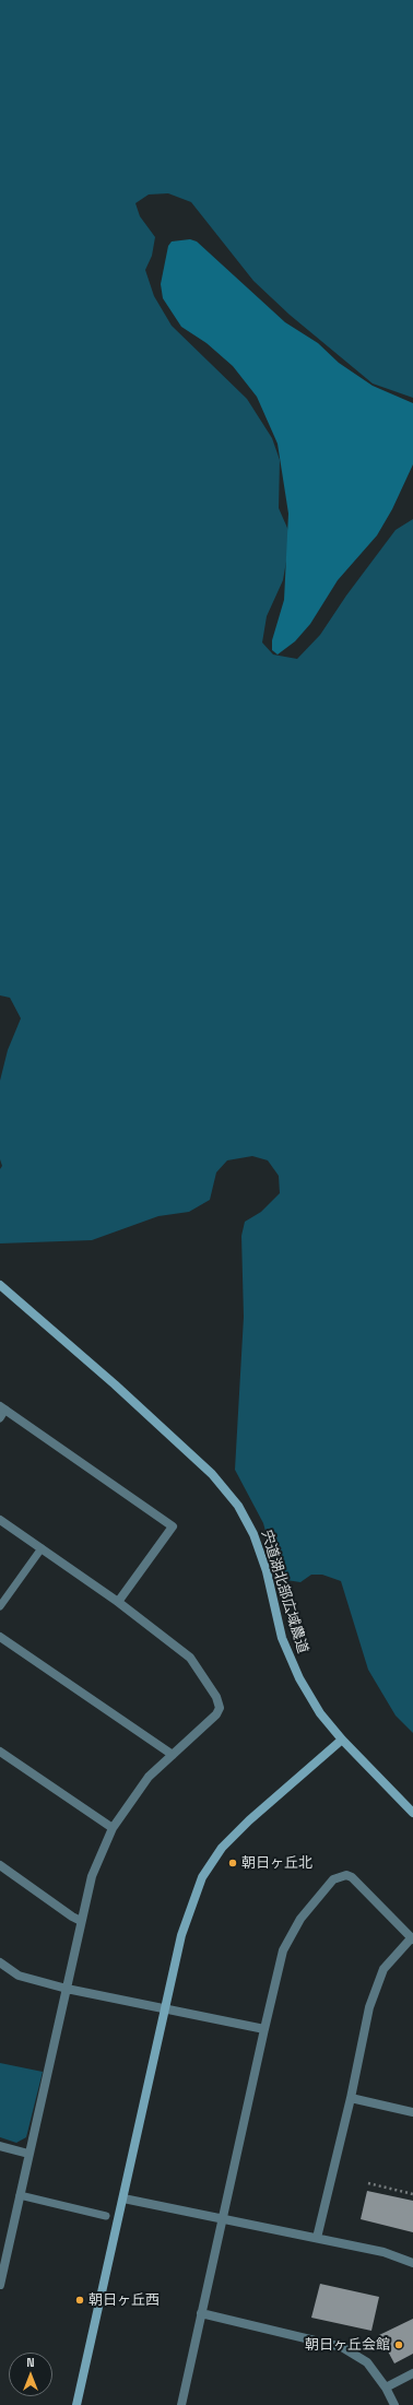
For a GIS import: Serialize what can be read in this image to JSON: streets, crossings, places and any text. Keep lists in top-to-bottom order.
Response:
{
  "streets": {
    "street": ["宍道湖北部広域農道"]
  },
  "places": ["朝日ヶ丘北", "朝日ヶ丘西", "朝日ヶ丘会館"],
  "north": "top"
}
